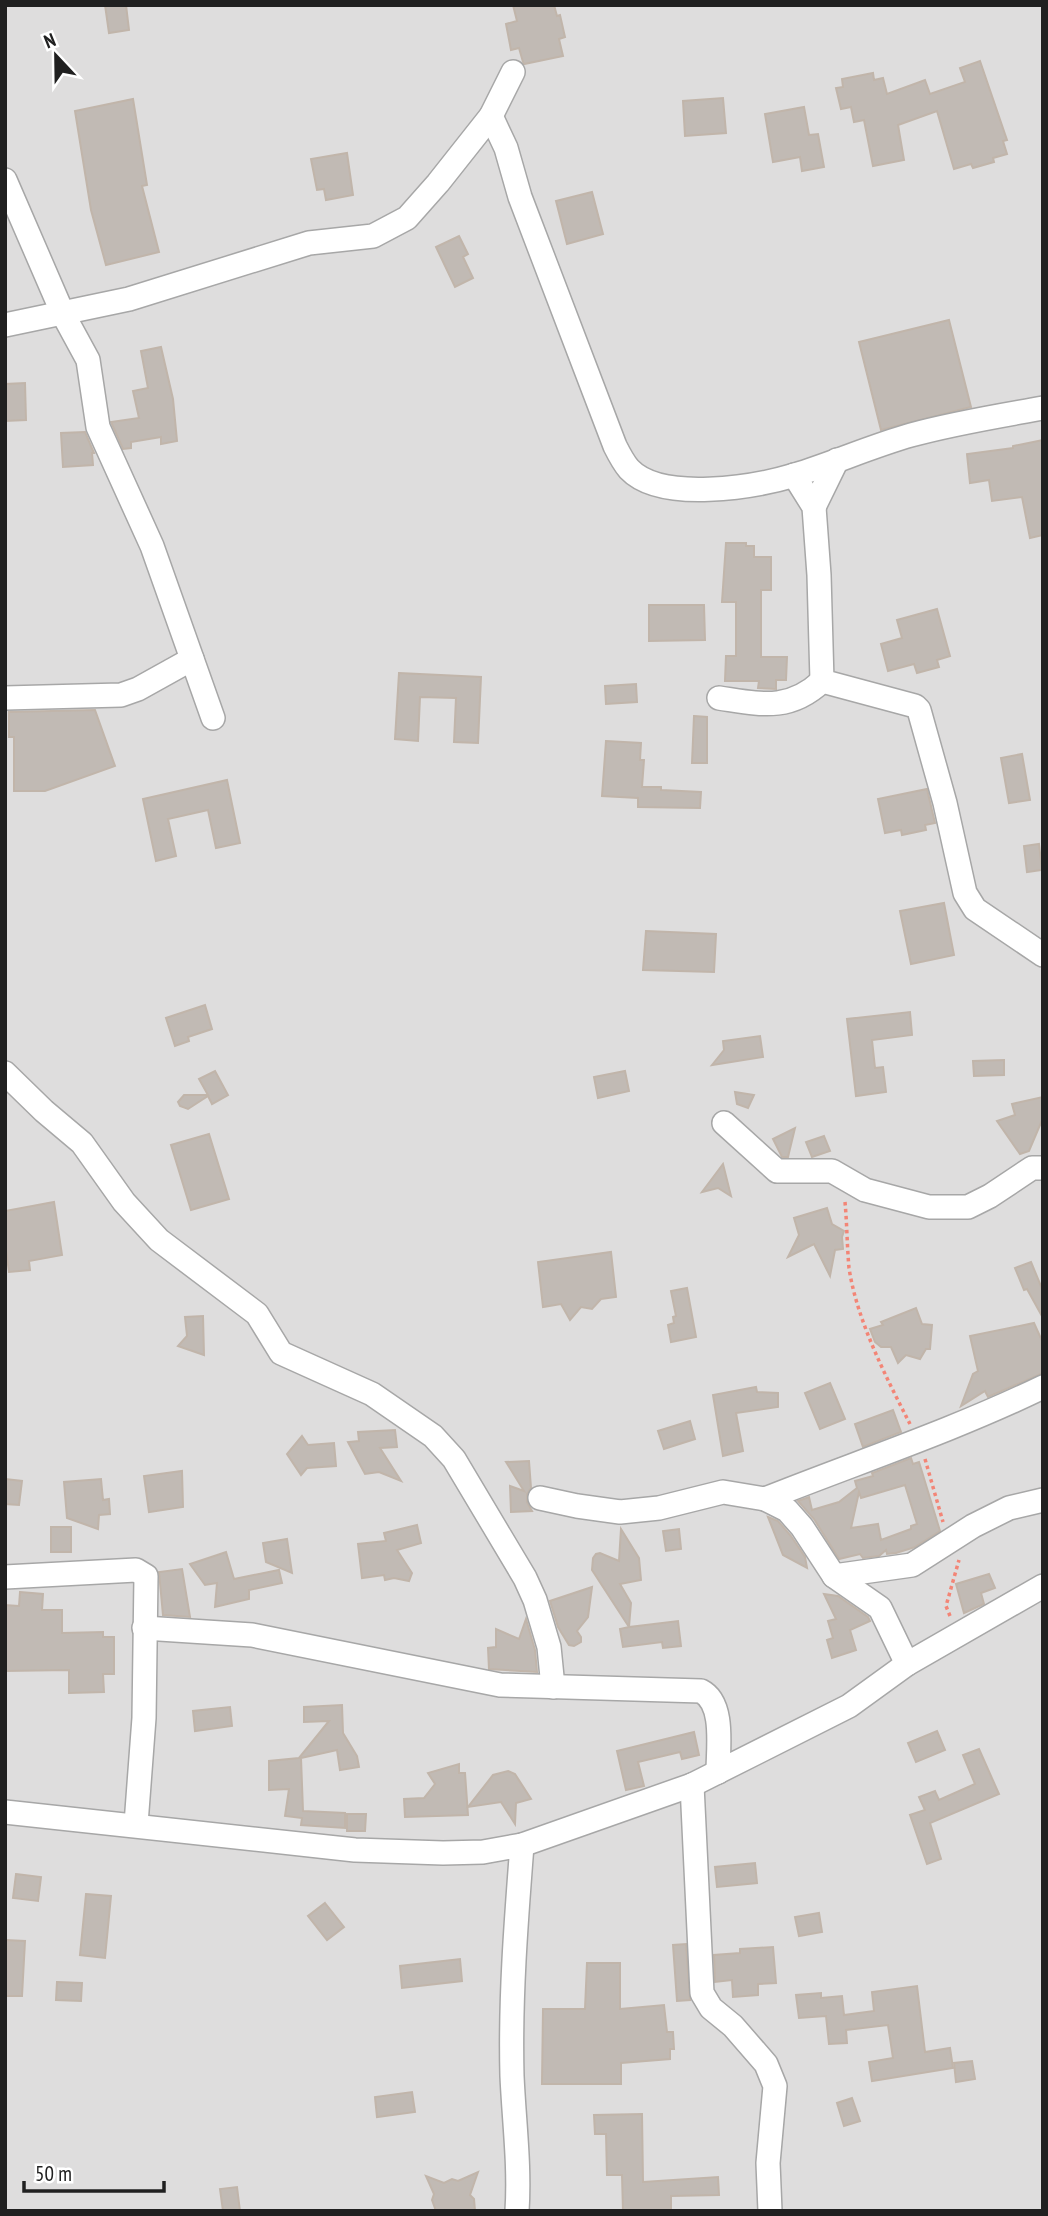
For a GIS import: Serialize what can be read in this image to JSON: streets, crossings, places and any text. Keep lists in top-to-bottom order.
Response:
{
  "scale_bar": "50 m",
  "north": "top"
}
